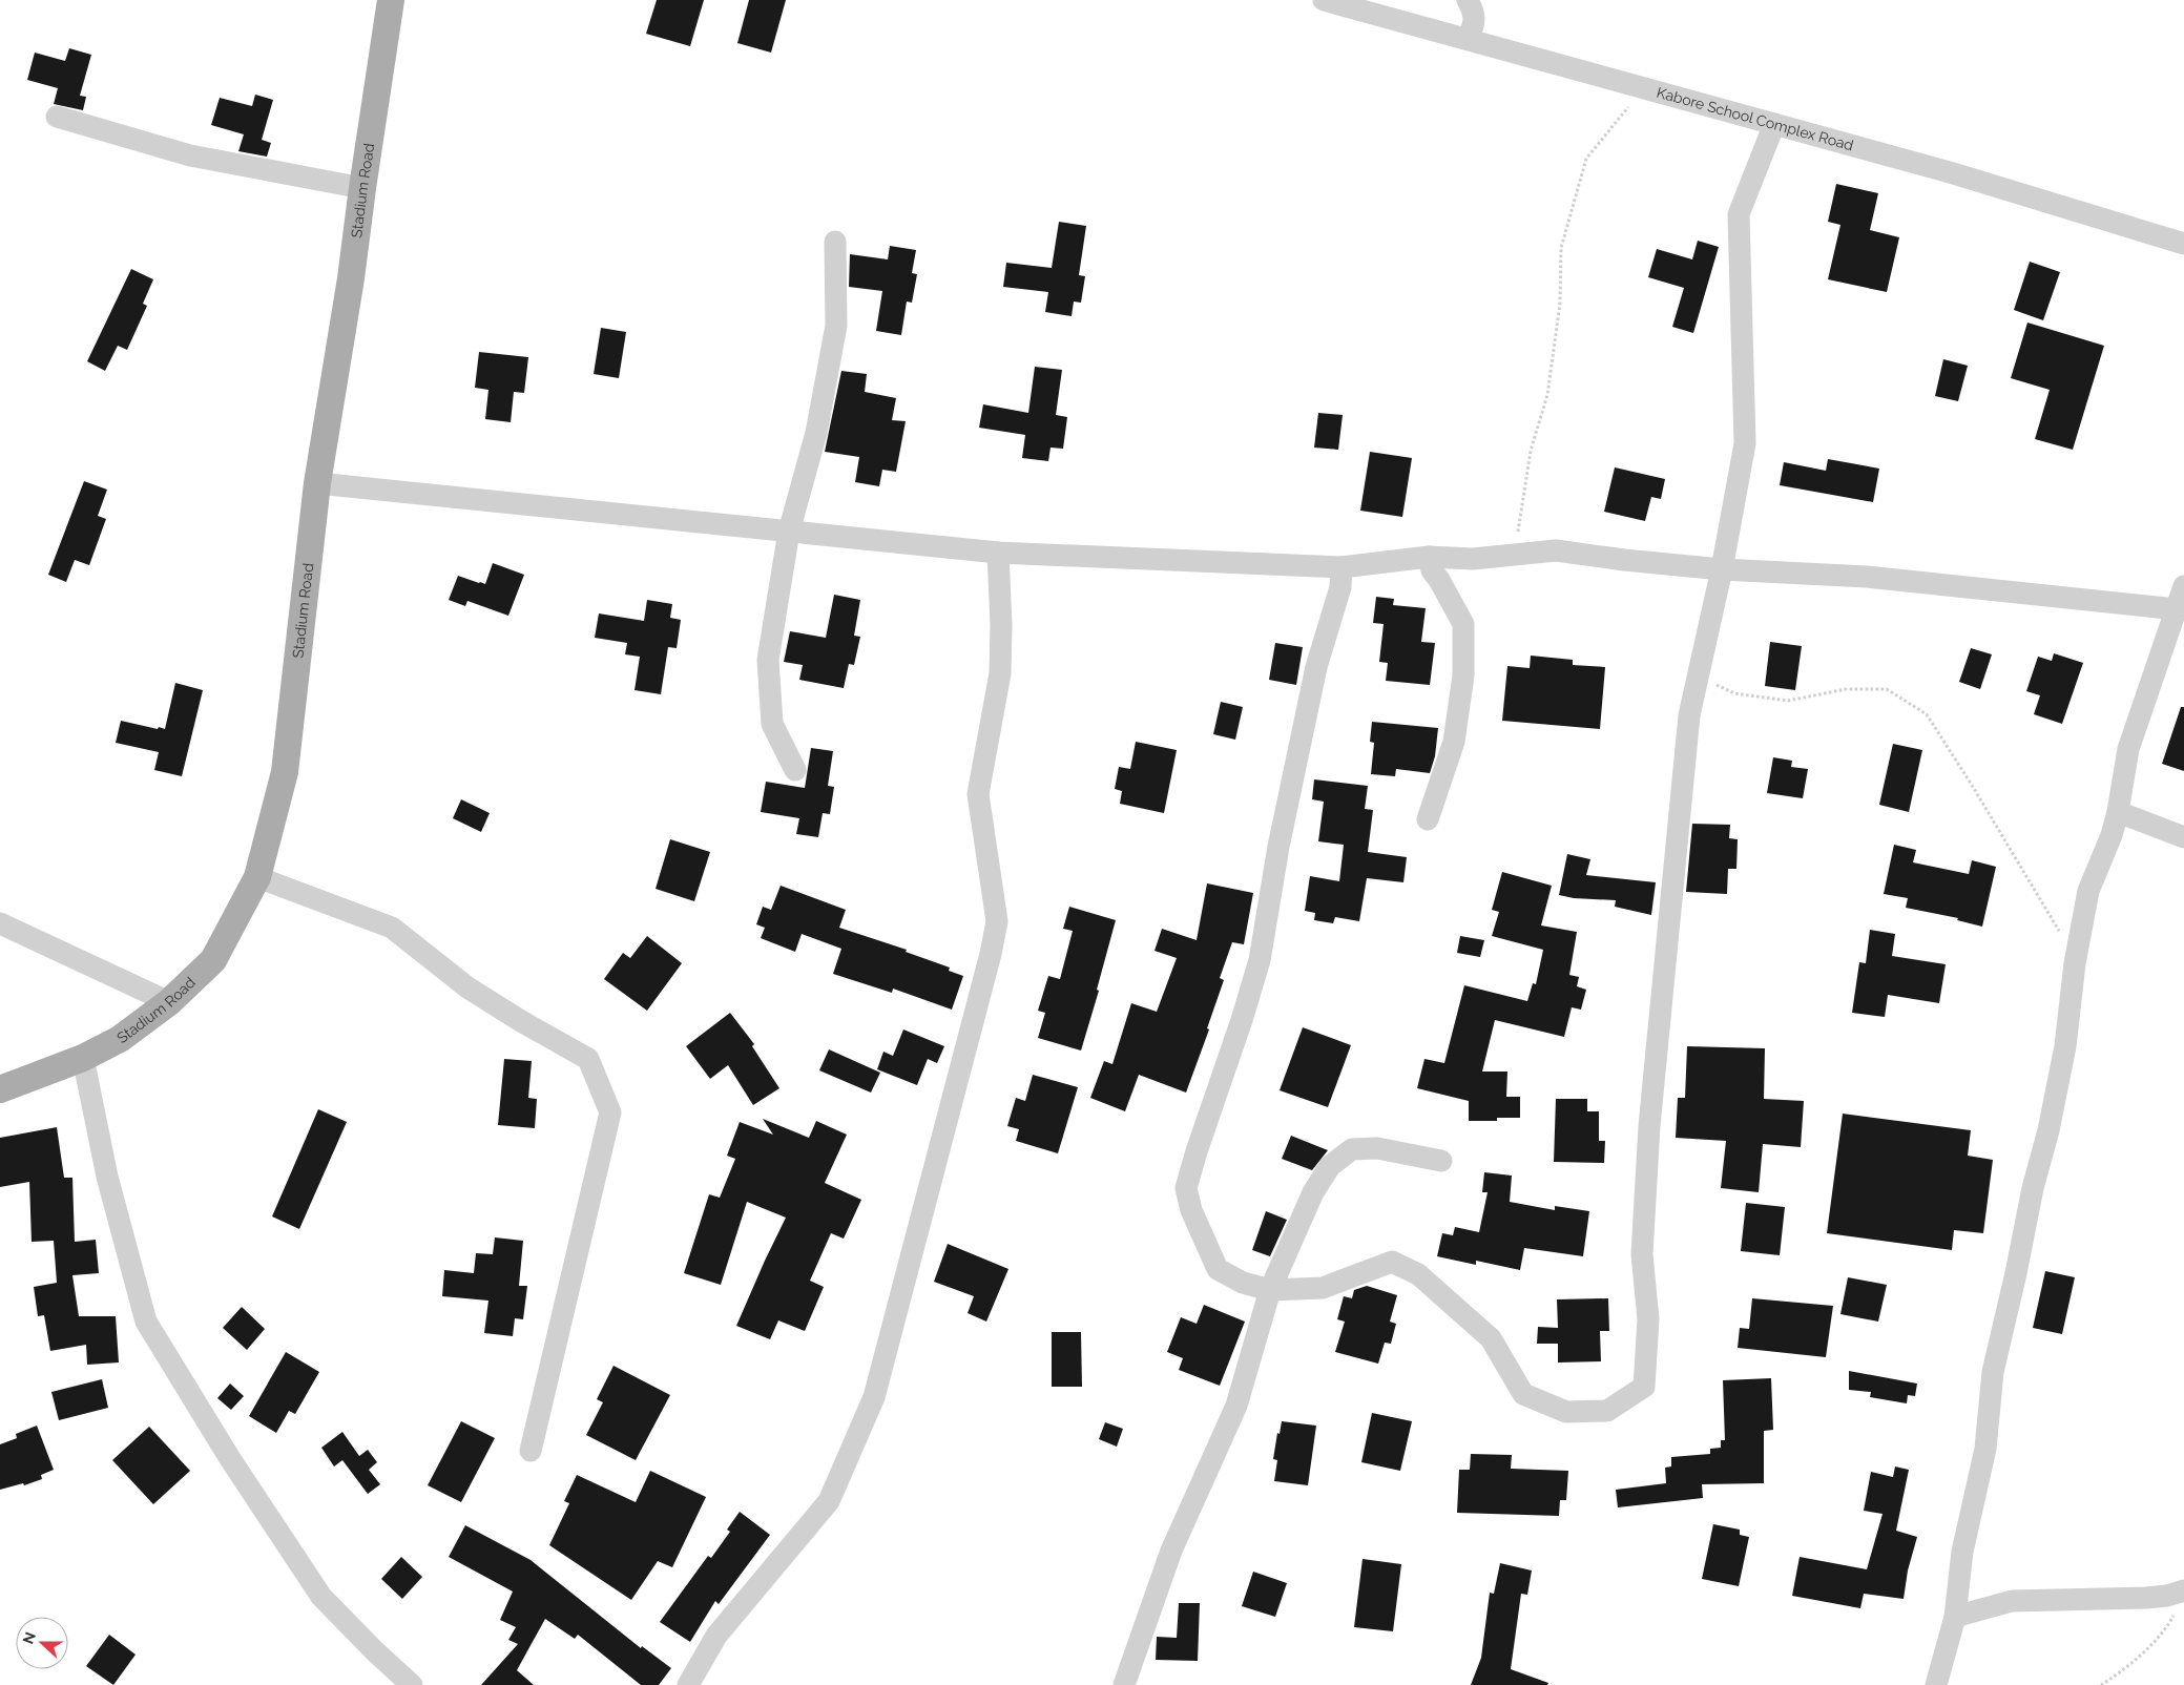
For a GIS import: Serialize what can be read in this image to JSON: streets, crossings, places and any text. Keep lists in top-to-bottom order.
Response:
{
  "streets": {
    "main road": ["Stadium Road"],
    "street": ["Kabore School Complex Road"]
  },
  "north": "left"
}
